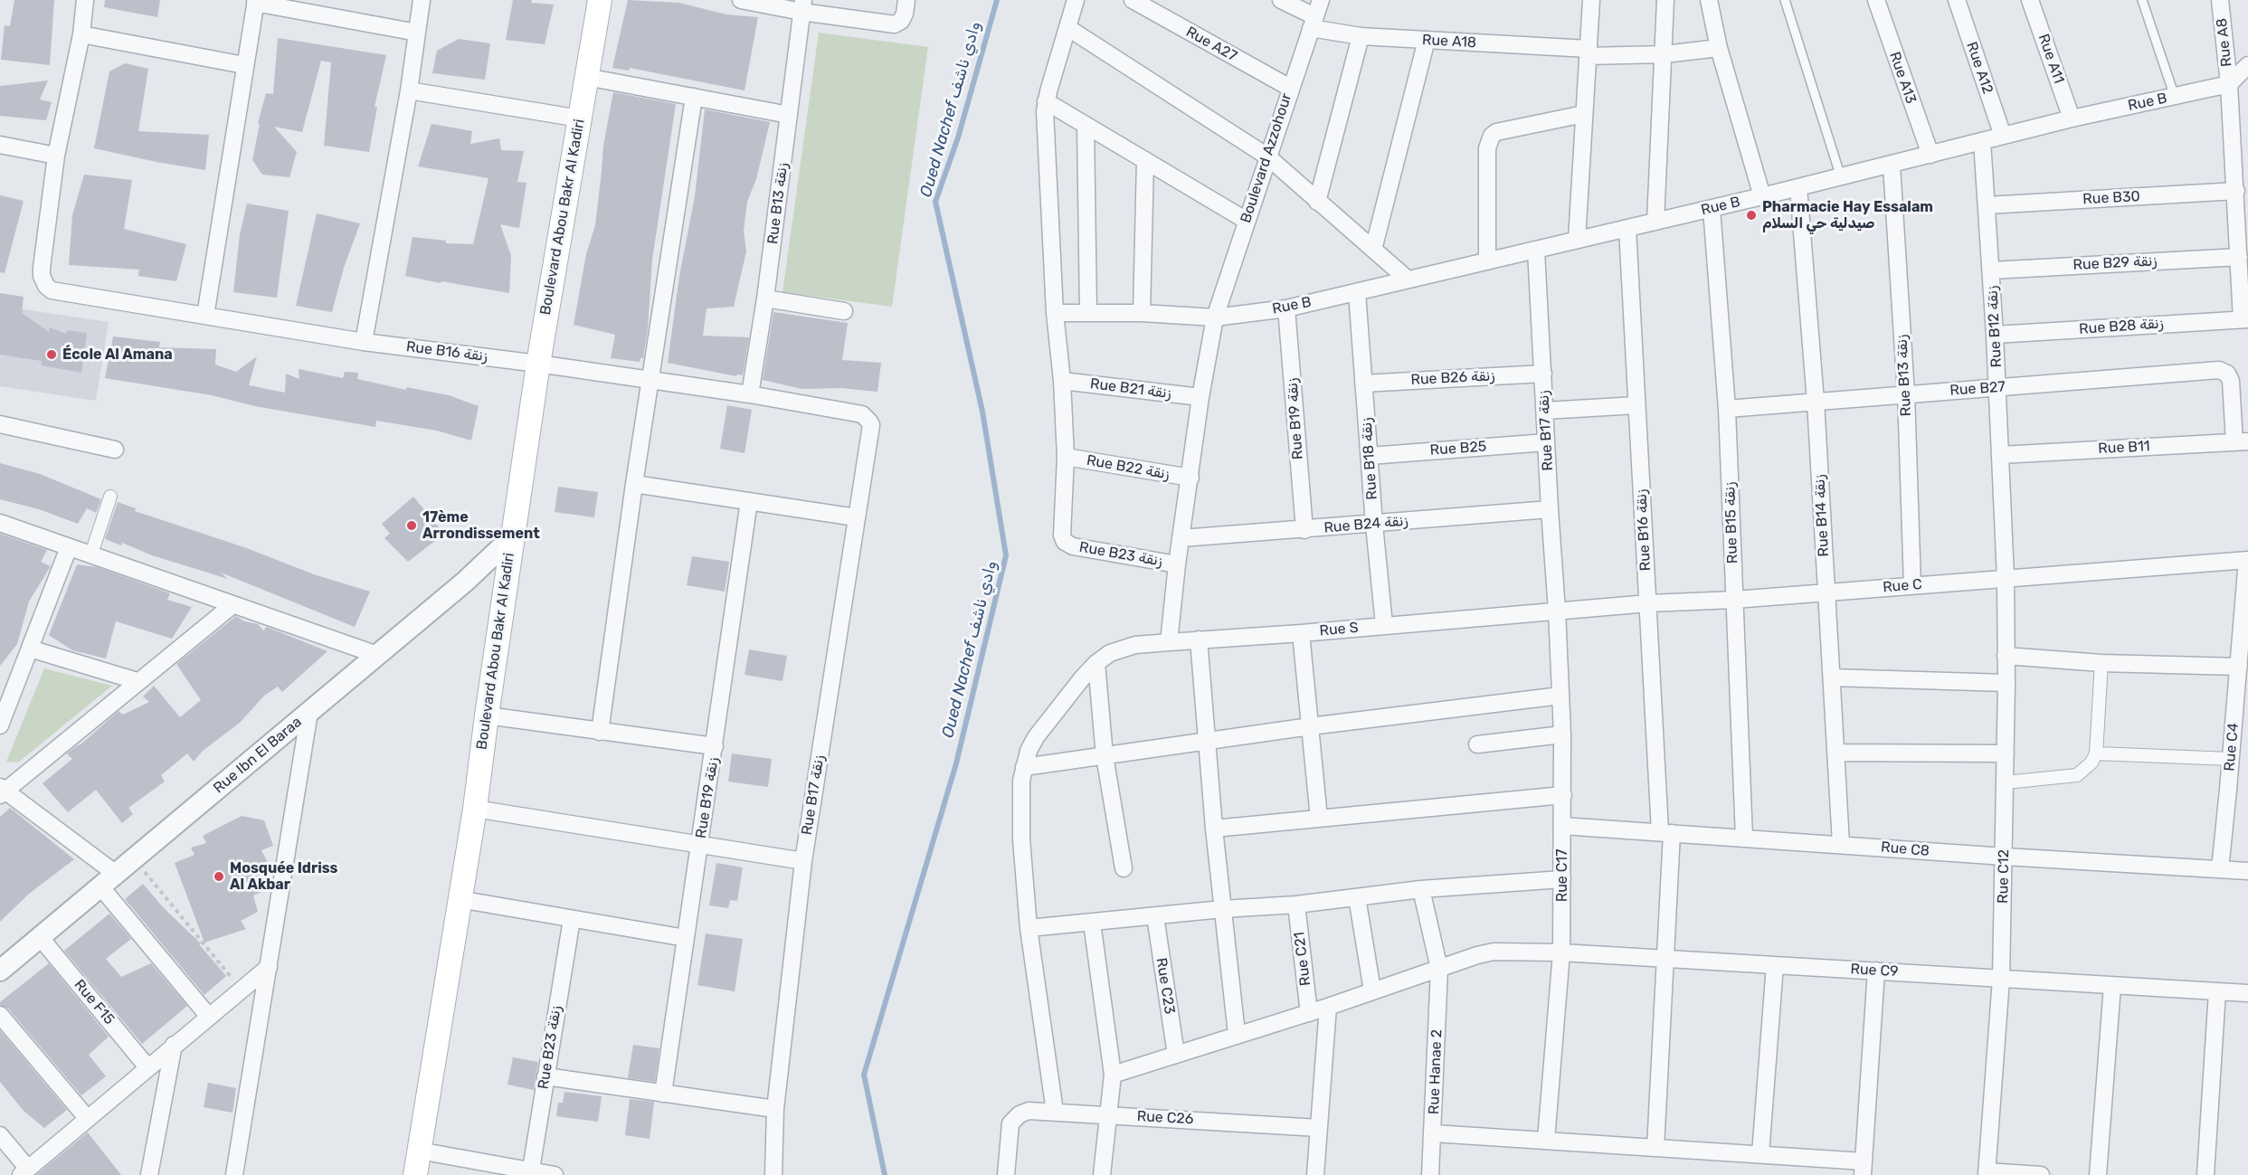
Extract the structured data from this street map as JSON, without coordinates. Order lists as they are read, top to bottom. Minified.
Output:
{"streets":{"main road":["Boulevard Abou Bakr Al Kadiri"],"street":["Rue A18","Rue A8","Rue A27","Rue A11","Rue A12","Rue A13","Rue B","Boulevard Azzohour","Rue B30","Rue B13 زنقة","Rue B29 زنقة","Rue B12 زنقة","Rue B28 زنقة","Rue B16 زنقة","Rue B26 زنقة","Rue B21 زنقة","Rue B27","Rue B19 زنقة","Rue B17 زنقة","Rue B11","Rue B25","Rue B18 زنقة","Rue B22 زنقة","Rue B14 زنقة","Rue B15 زنقة","Rue B24 زنقة","Rue B23 زنقة","Rue C","Rue S","Rue C4","Rue Ibn El Baraa","Rue C8","Rue C17","Rue C12","Rue C21","Rue C9","Rue C23","Rue F15","Rue Hanae 2","Rue C26"]},"crossings":[["Rue A18","Boulevard Azzohour"],["Rue A8","Rue B"],["Rue A8","Rue B30"],["Rue A8","Rue B29 زنقة"],["Rue A8","Rue B28 زنقة"],["Rue A27","Boulevard Azzohour"],["Rue A11","Rue B"],["Rue A12","Rue B"],["Rue A13","Rue B"],["Rue B","Boulevard Azzohour"],["Rue B","Rue B13 زنقة"],["Rue B","Rue B12 زنقة"],["Rue B","Rue B16 زنقة"],["Rue B","Rue B19 زنقة"],["Rue B","Rue B17 زنقة"],["Rue B","Rue B18 زنقة"],["Rue B","Rue B14 زنقة"],["Rue B","Rue B15 زنقة"],["Boulevard Azzohour","Rue B21 زنقة"],["Boulevard Azzohour","Rue B22 زنقة"],["Boulevard Azzohour","Rue B24 زنقة"],["Boulevard Azzohour","Rue B23 زنقة"],["Boulevard Azzohour","Rue S"],["Rue B30","Rue B12 زنقة"],["Rue B13 زنقة","Rue B16 زنقة"],["Rue B13 زنقة","Rue B27"],["Rue B13 زنقة","Rue C"],["Boulevard Abou Bakr Al Kadiri","Rue B16 زنقة"],["Boulevard Abou Bakr Al Kadiri","Rue Ibn El Baraa"],["Rue B29 زنقة","Rue B12 زنقة"],["Rue B12 زنقة","Rue B28 زنقة"],["Rue B12 زنقة","Rue B27"],["Rue B12 زنقة","Rue B11"],["Rue B12 زنقة","Rue C"],["Rue B12 زنقة","Rue C12"],["Rue B16 زنقة","Rue B17 زنقة"],["Rue B16 زنقة","Rue C"],["Rue B16 زنقة","Rue C8"],["Rue B16 زنقة","Rue C9"],["Rue B26 زنقة","Rue B17 زنقة"],["Rue B26 زنقة","Rue B18 زنقة"],["Rue B27","Rue B11"],["Rue B27","Rue B14 زنقة"],["Rue B27","Rue B15 زنقة"],["Rue B19 زنقة","Rue B24 زنقة"],["Rue B17 زنقة","Rue B25"],["Rue B17 زنقة","Rue B24 زنقة"],["Rue B17 زنقة","Rue C"],["Rue B17 زنقة","Rue S"],["Rue B17 زنقة","Rue C17"],["Rue B25","Rue B18 زنقة"],["Rue B18 زنقة","Rue B24 زنقة"],["Rue B18 زنقة","Rue S"],["Rue B22 زنقة","Rue B23 زنقة"],["Rue B14 زنقة","Rue C"],["Rue B14 زنقة","Rue C8"],["Rue B15 زنقة","Rue C"],["Rue B15 زنقة","Rue C8"],["Rue C","Rue S"],["Rue C","Rue C4"],["Rue C","Rue C17"],["Rue C","Rue C12"],["Rue S","Rue C17"],["Rue C4","Rue C8"],["Rue Ibn El Baraa","Rue F15"],["Rue C8","Rue C17"],["Rue C8","Rue C12"],["Rue C17","Rue C9"],["Rue C12","Rue C9"],["Rue C21","Rue C9"],["Rue C9","Rue C23"],["Rue C9","Rue Hanae 2"]],"water":["Oued Nachef وادي ناشف"],"places":["Pharmacie Hay Essalam صيدلية حي السلام","École Al Amana","17ème Arrondissement","Mosquée Idriss Al Akbar"]}
